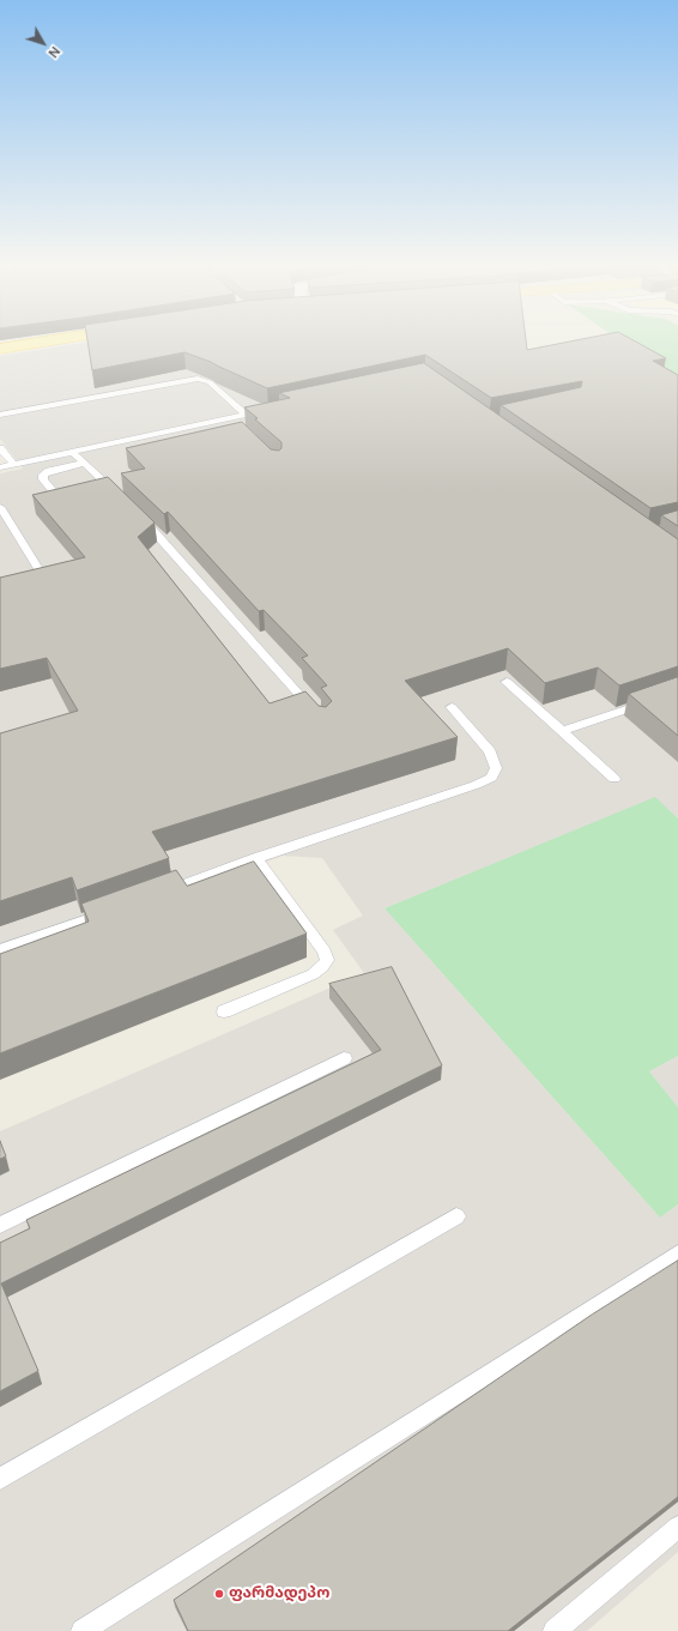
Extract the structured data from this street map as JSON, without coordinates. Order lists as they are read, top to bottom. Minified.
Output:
{"places":["ფარმადეპო"],"north":"bottom right"}
